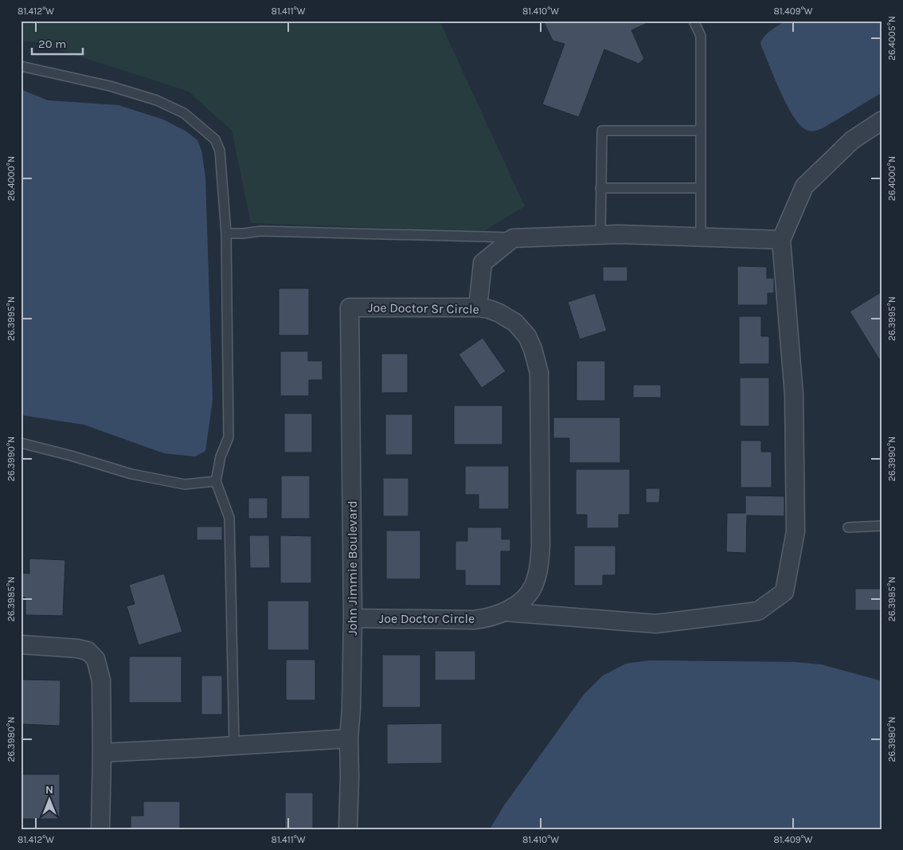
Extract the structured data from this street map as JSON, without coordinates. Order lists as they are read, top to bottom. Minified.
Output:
{"streets":{"street":["Joe Doctor Sr Circle","John Jimmie Boulevard","Joe Doctor Circle"]},"crossings":[["Joe Doctor Sr Circle","John Jimmie Boulevard"],["Joe Doctor Sr Circle","Joe Doctor Circle"],["John Jimmie Boulevard","Joe Doctor Circle"]],"scale_bar":"20 m","north":"top","coordinates":["81.412°W","81.411°W","81.410°W","81.409°W","26.4005°N","26.4000°N","26.3995°N","26.3990°N","26.3985°N","26.3980°N"]}
